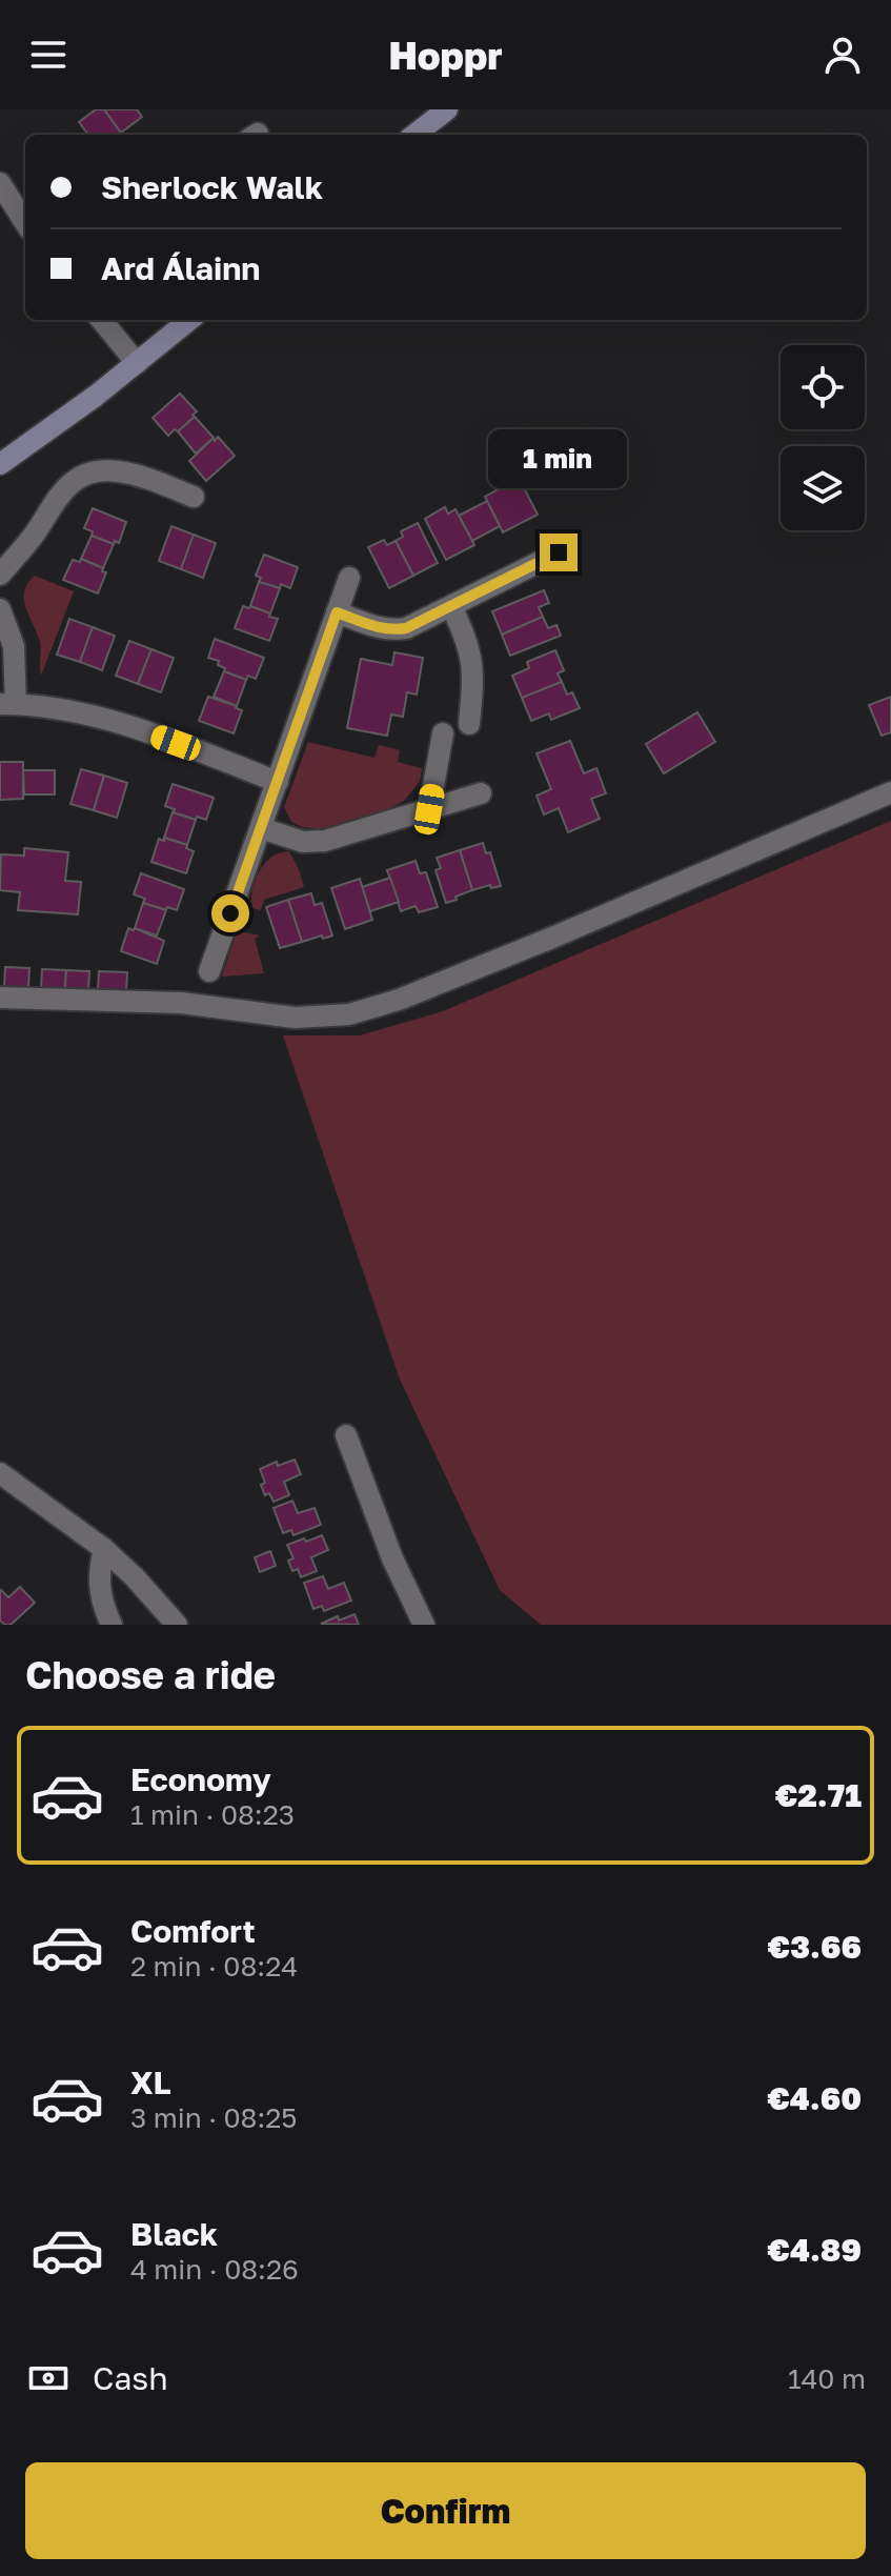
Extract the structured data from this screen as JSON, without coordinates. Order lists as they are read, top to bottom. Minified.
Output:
{"page":{"header":"Hoppr","banner":["Sherlock Walk","Ard Álainn"],"bubble":"1 min","heading":"Choose a ride","list":[{"name":"Economy","note":"1 min · 08:23","value":"€2.71"},{"name":"Comfort","note":"2 min · 08:24","value":"€3.66"},{"name":"XL","note":"3 min · 08:25","value":"€4.60"},{"name":"Black","note":"4 min · 08:26","value":"€4.89"}],"pay":["Cash","140 m"],"buttons":"Confirm"}}
